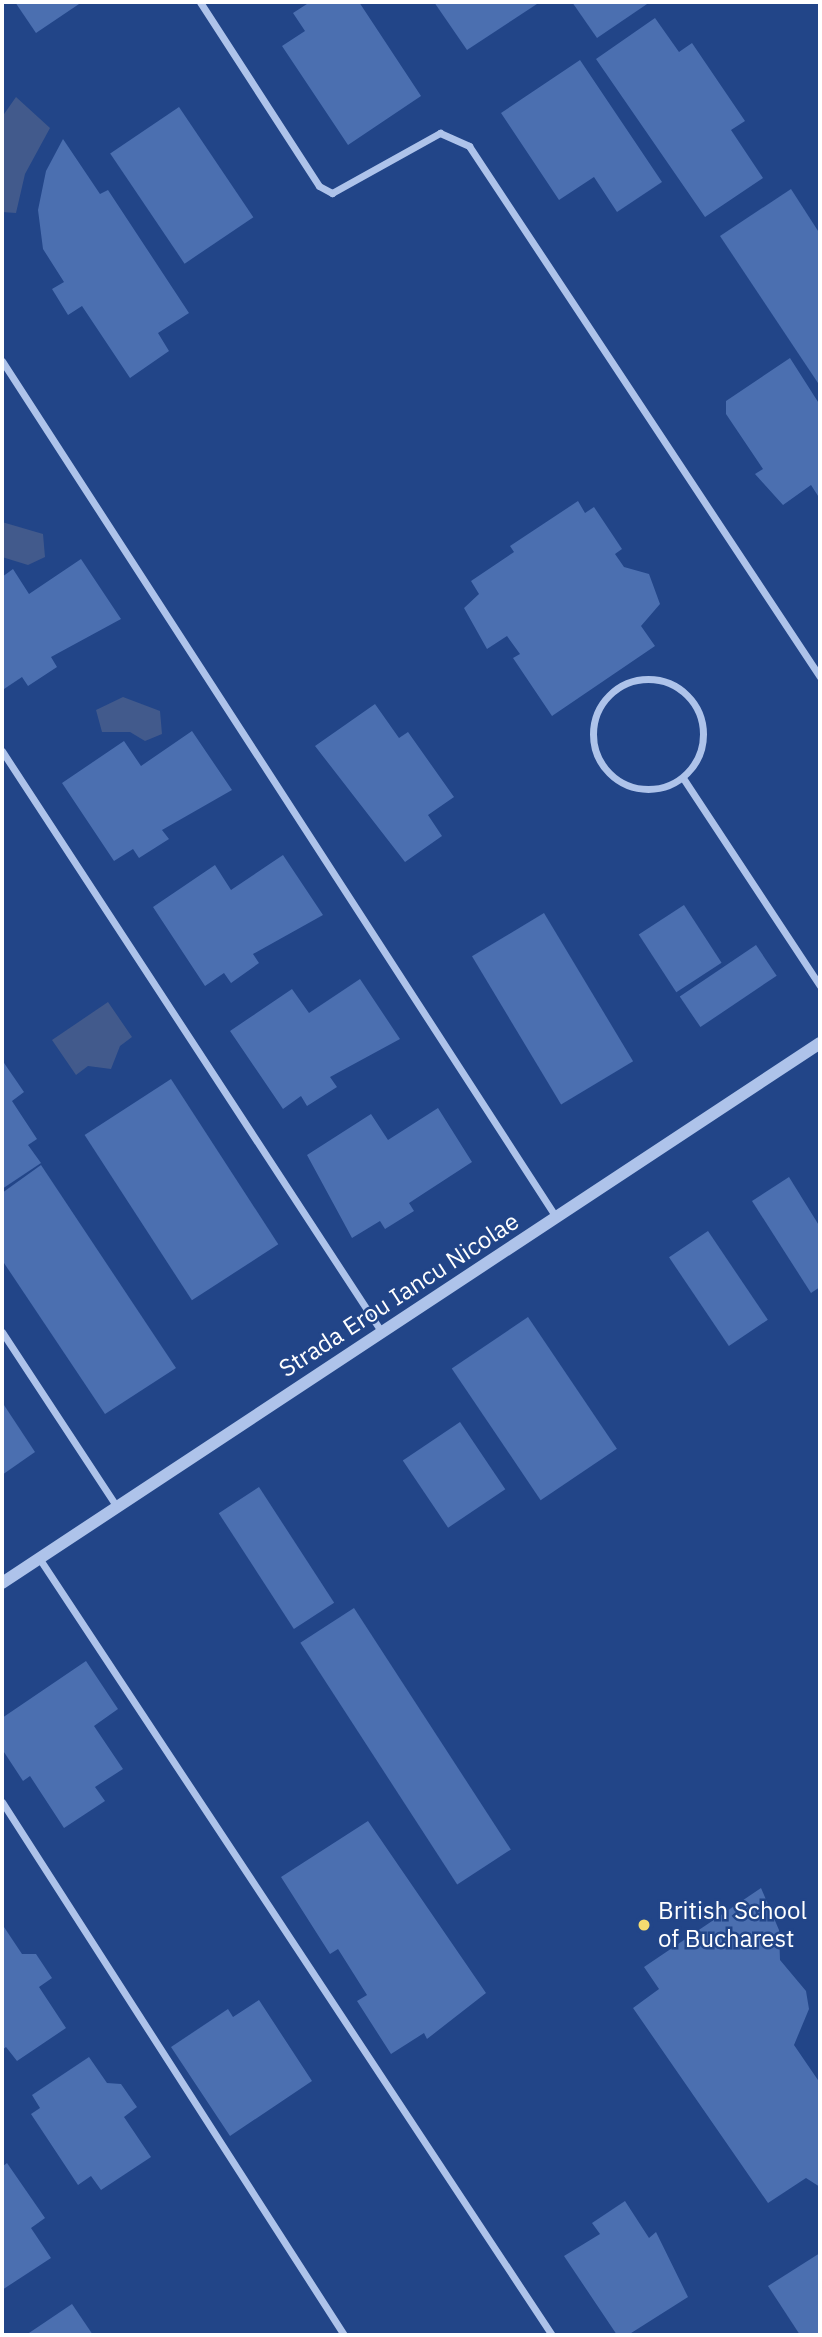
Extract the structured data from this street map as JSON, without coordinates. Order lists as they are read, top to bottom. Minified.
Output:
{"streets":{"street":["Strada Erou Iancu Nicolae"]},"places":["British School of Bucharest"]}
